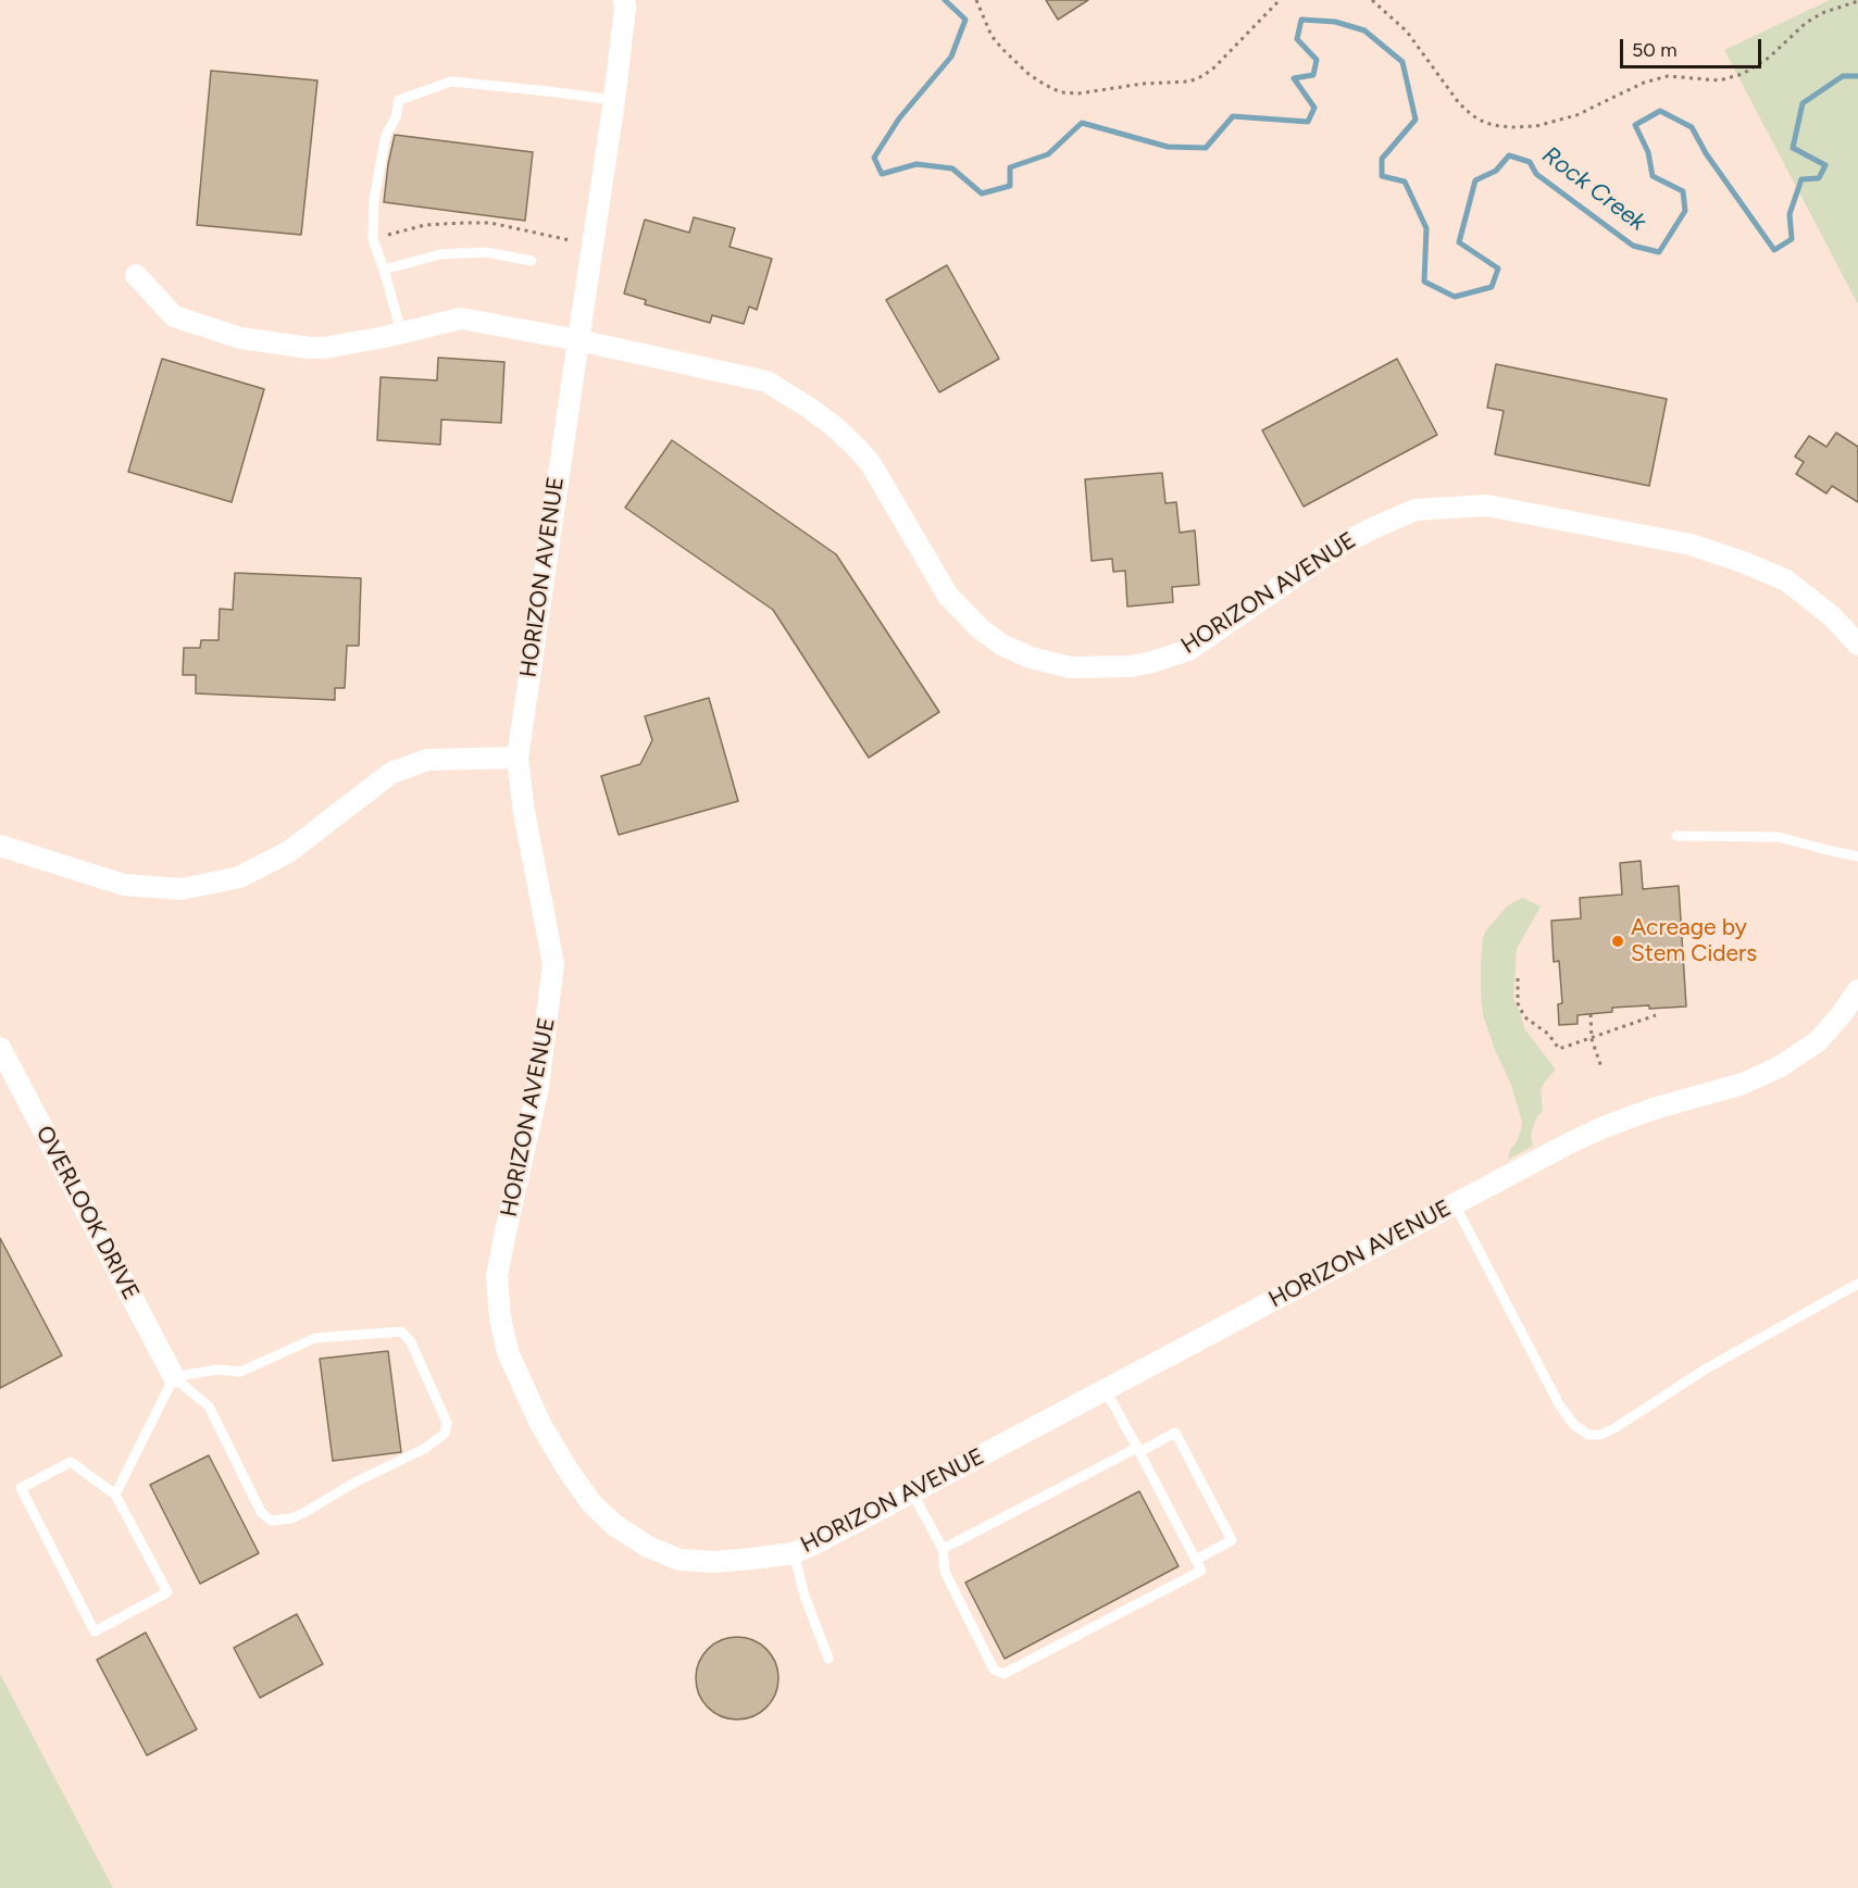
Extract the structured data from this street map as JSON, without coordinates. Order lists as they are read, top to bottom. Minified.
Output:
{"streets":{"street":["HORIZON AVENUE","OVERLOOK DRIVE"]},"water":["Rock Creek"],"places":["Acreage by Stem Ciders"],"scale_bar":"50 m"}
